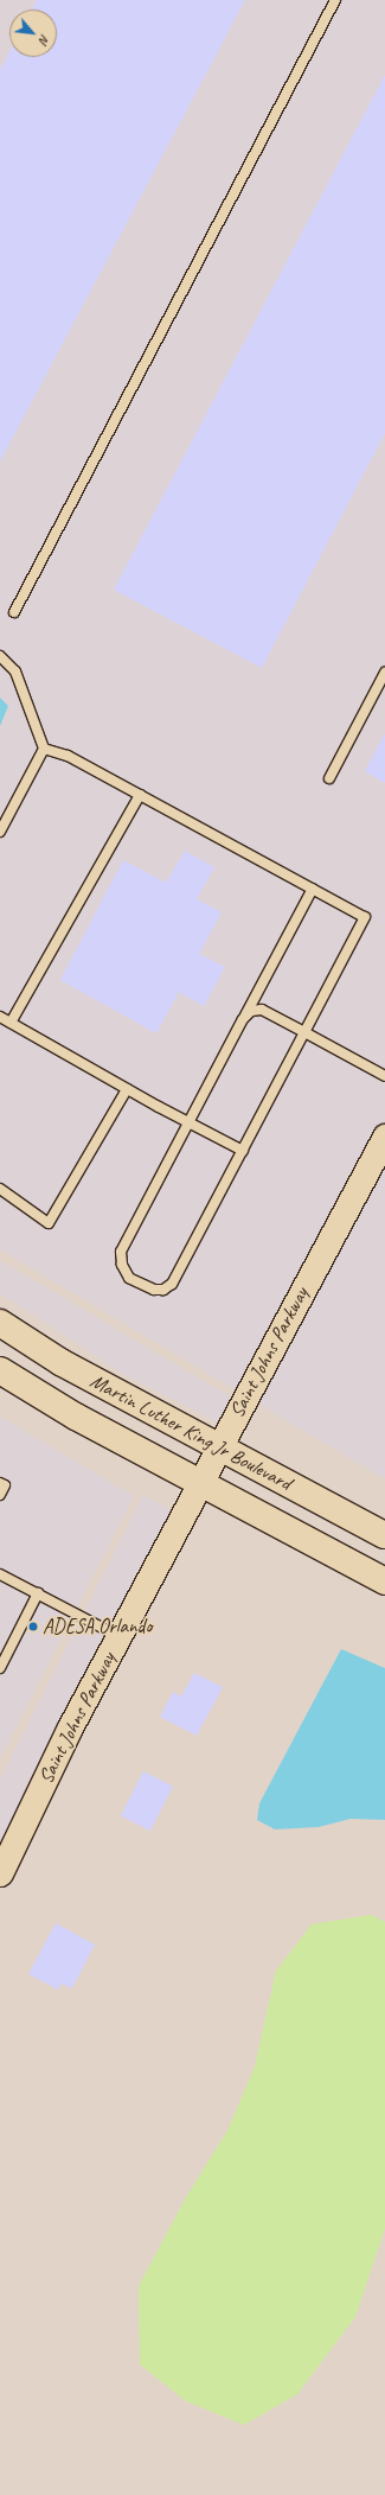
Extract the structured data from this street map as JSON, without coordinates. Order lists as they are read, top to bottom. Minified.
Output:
{"streets":{"main road":["Martin Luther King Jr Boulevard"],"street":["Saint Johns Parkway"]},"crossings":[["Saint Johns Parkway","Martin Luther King Jr Boulevard"]],"places":["ADESA Orlando"],"north":"bottom right"}
